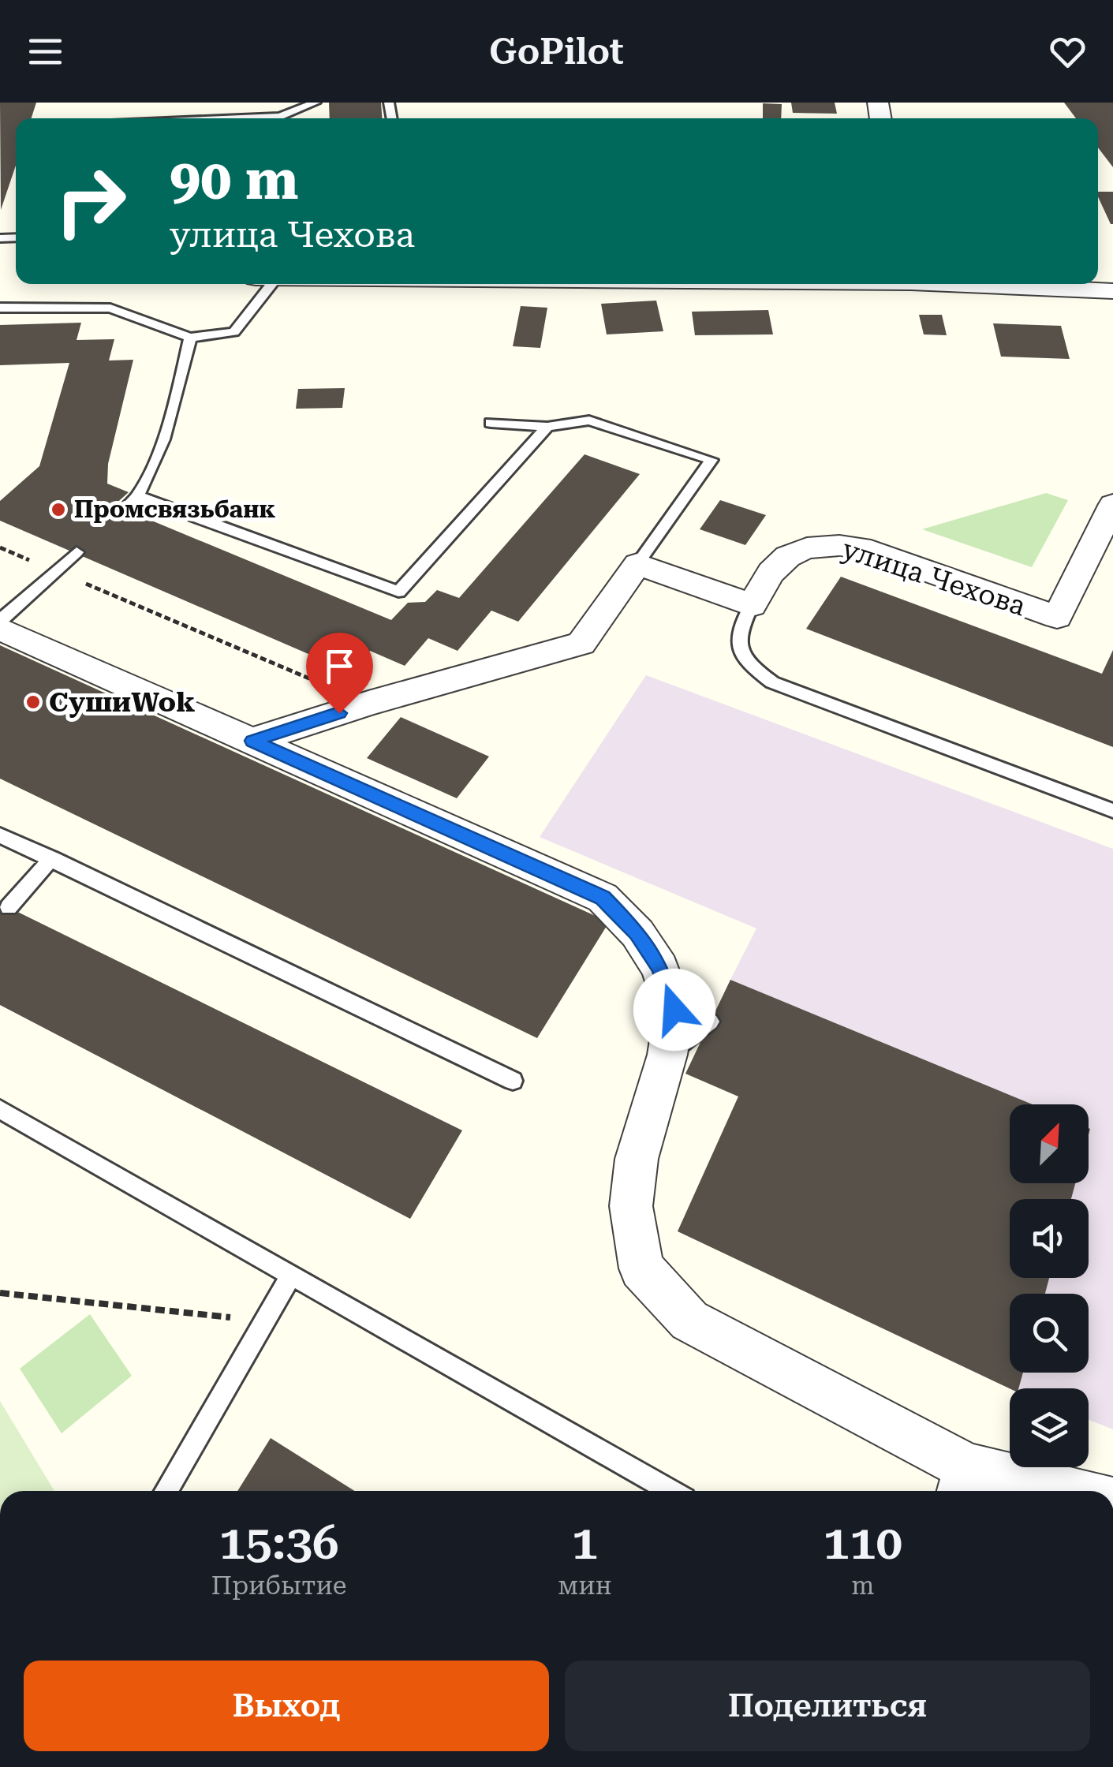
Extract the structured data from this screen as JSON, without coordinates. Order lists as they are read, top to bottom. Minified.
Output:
{"streets":{"street":["улица Чехова"]},"places":["Промсвязьбанк","СушиWok"],"north":"top right","page":{"header":"GoPilot","turn":["90 m","улица Чехова"],"eta":["15:36","Прибытие","1","мин","110","m"],"buttons":["Выход","Поделиться"]}}
